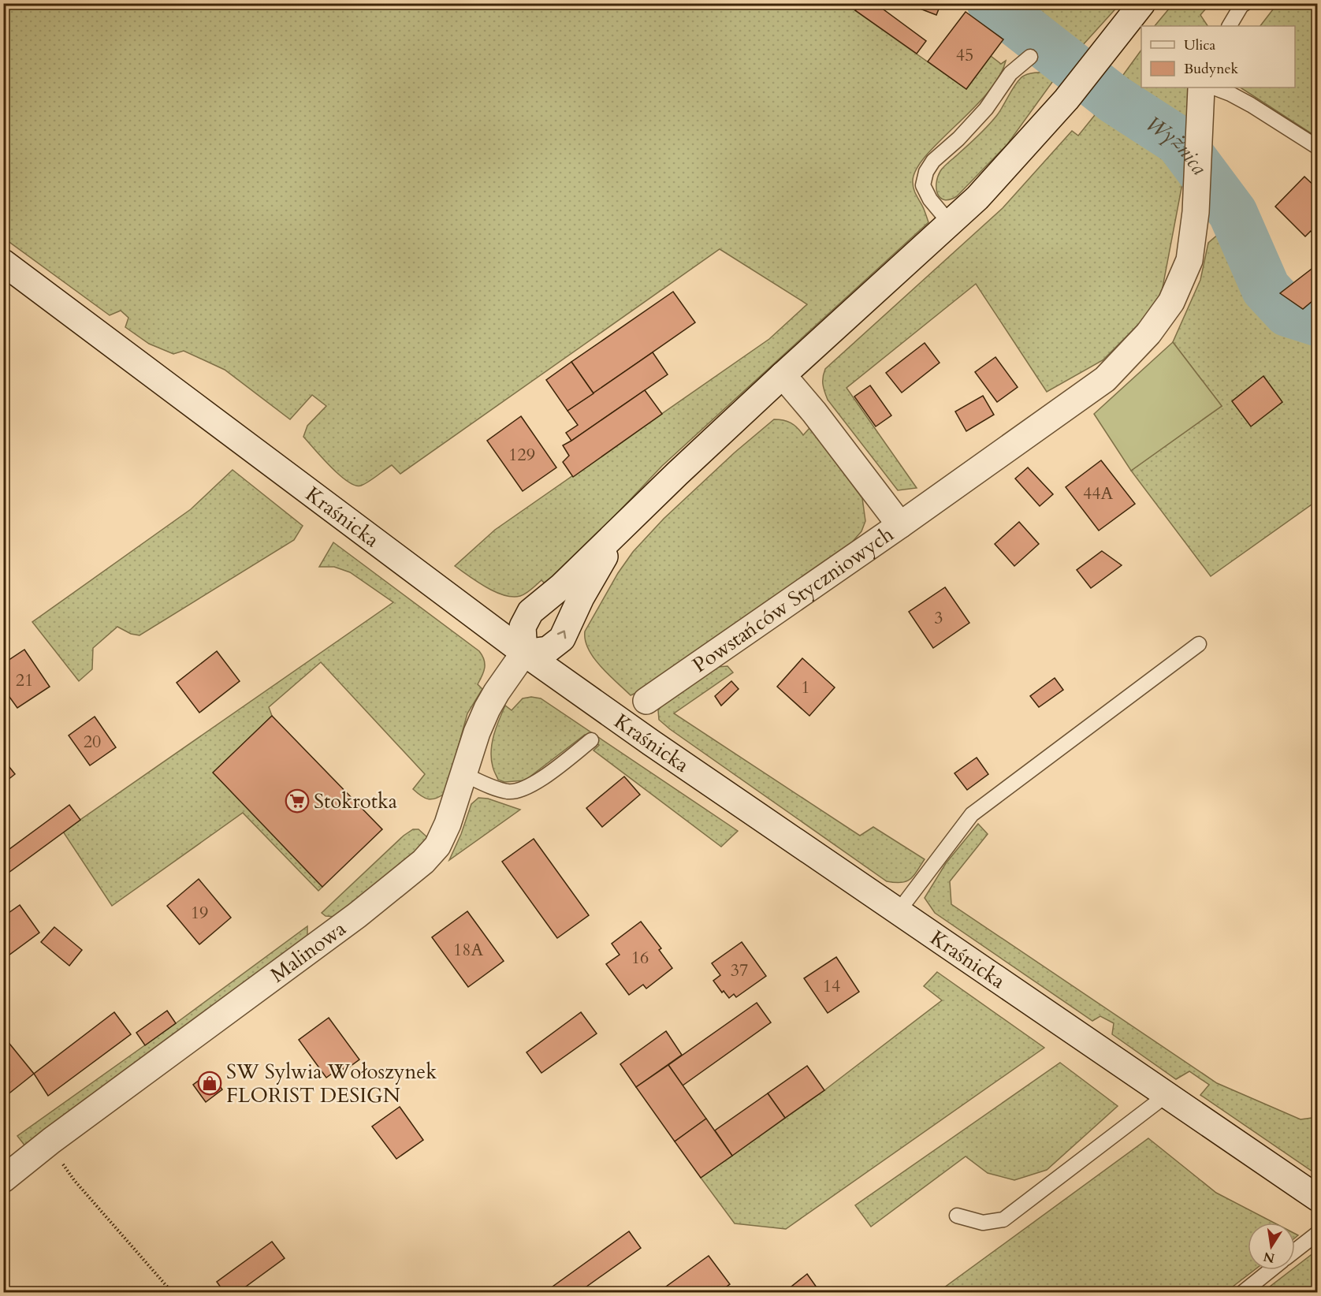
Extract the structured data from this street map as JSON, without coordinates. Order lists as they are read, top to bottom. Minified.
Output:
{"streets":{"street":["Kraśnicka","Powstańców Styczniowych","Malinowa"]},"crossings":[["Kraśnicka","Malinowa"]],"water":["Wyżnica"],"places":{"supermarket":["Stokrotka"],"shop":["SW Sylwia Wołoszynek FLORIST DESIGN"]},"house_numbers":["45","129","44A","3","21","1","20","19","18A","16","37","14"],"legend":["Ulica","Budynek"],"north":"bottom"}
